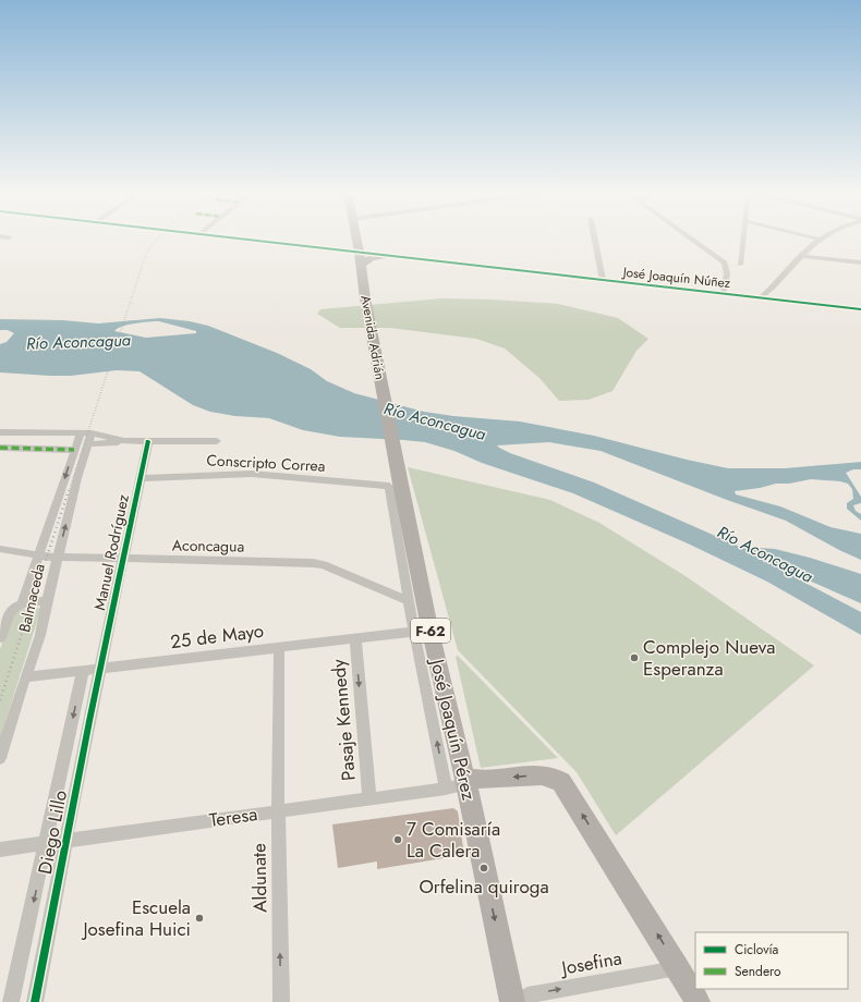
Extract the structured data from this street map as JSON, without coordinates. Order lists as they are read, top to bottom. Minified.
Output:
{"streets":{"main road":["Avenida Adrián","F-62","José Joaquín Pérez","Teresa"],"street":["José Joaquín Núñez","Conscripto Correa","Aconcagua","Manuel Rodríguez","Balmaceda","25 de Mayo","Pasaje Kennedy","Diego Lillo","Aldunate","Josefina"]},"crossings":[["José Joaquín Núñez","Avenida Adrián"],["Avenida Adrián","Conscripto Correa"],["Avenida Adrián","José Joaquín Pérez"],["Conscripto Correa","Manuel Rodríguez"],["Conscripto Correa","José Joaquín Pérez"],["Aconcagua","Manuel Rodríguez"],["Aconcagua","Balmaceda"],["Aconcagua","José Joaquín Pérez"],["Manuel Rodríguez","25 de Mayo"],["Manuel Rodríguez","Diego Lillo"],["Balmaceda","25 de Mayo"],["25 de Mayo","Pasaje Kennedy"],["25 de Mayo","José Joaquín Pérez"],["25 de Mayo","Diego Lillo"],["25 de Mayo","Aldunate"],["Pasaje Kennedy","Teresa"],["José Joaquín Pérez","Teresa"],["José Joaquín Pérez","Josefina"],["Teresa","Diego Lillo"],["Teresa","Aldunate"],["Teresa","Josefina"]],"one_way":["Pasaje Kennedy","Teresa","Aldunate","Josefina"],"water":["Río Aconcagua"],"places":["Complejo Nueva Esperanza","7 Comisaría La Calera","Orfelina quiroga","Escuela Josefina Huici"],"legend":["Ciclovía","Sendero"]}
